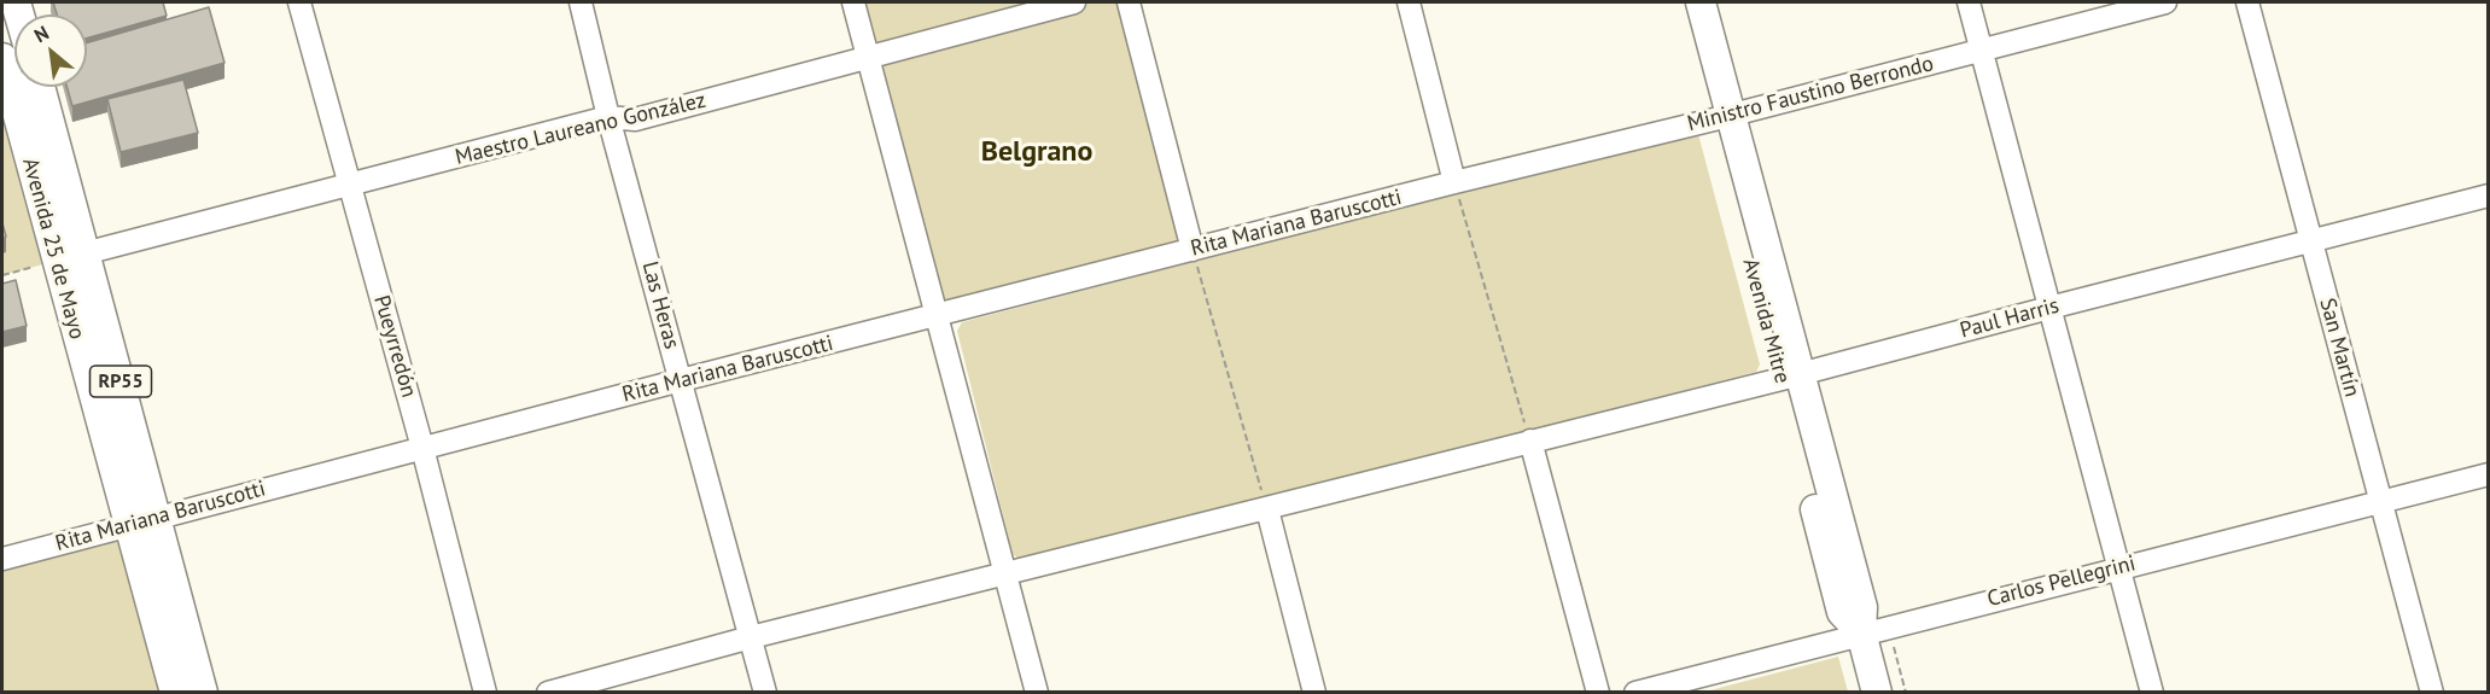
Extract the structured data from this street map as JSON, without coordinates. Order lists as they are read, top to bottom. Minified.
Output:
{"streets":{"main road":["Avenida 25 de Mayo","Avenida Mitre","RP55"],"street":["Ministro Faustino Berrondo","Maestro Laureano González","Rita Mariana Baruscotti","Las Heras","Paul Harris","Pueyrredón","San Martín","Carlos Pellegrini"]},"crossings":[["Ministro Faustino Berrondo","Rita Mariana Baruscotti"],["Ministro Faustino Berrondo","Avenida Mitre"],["Maestro Laureano González","Avenida 25 de Mayo"],["Maestro Laureano González","Las Heras"],["Maestro Laureano González","Pueyrredón"],["Rita Mariana Baruscotti","Avenida 25 de Mayo"],["Rita Mariana Baruscotti","Las Heras"],["Rita Mariana Baruscotti","Pueyrredón"],["Las Heras","Paul Harris"],["Paul Harris","Avenida Mitre"],["Paul Harris","San Martín"],["Avenida Mitre","Carlos Pellegrini"],["San Martín","Carlos Pellegrini"]],"districts":["Belgrano"],"north":"top left"}
